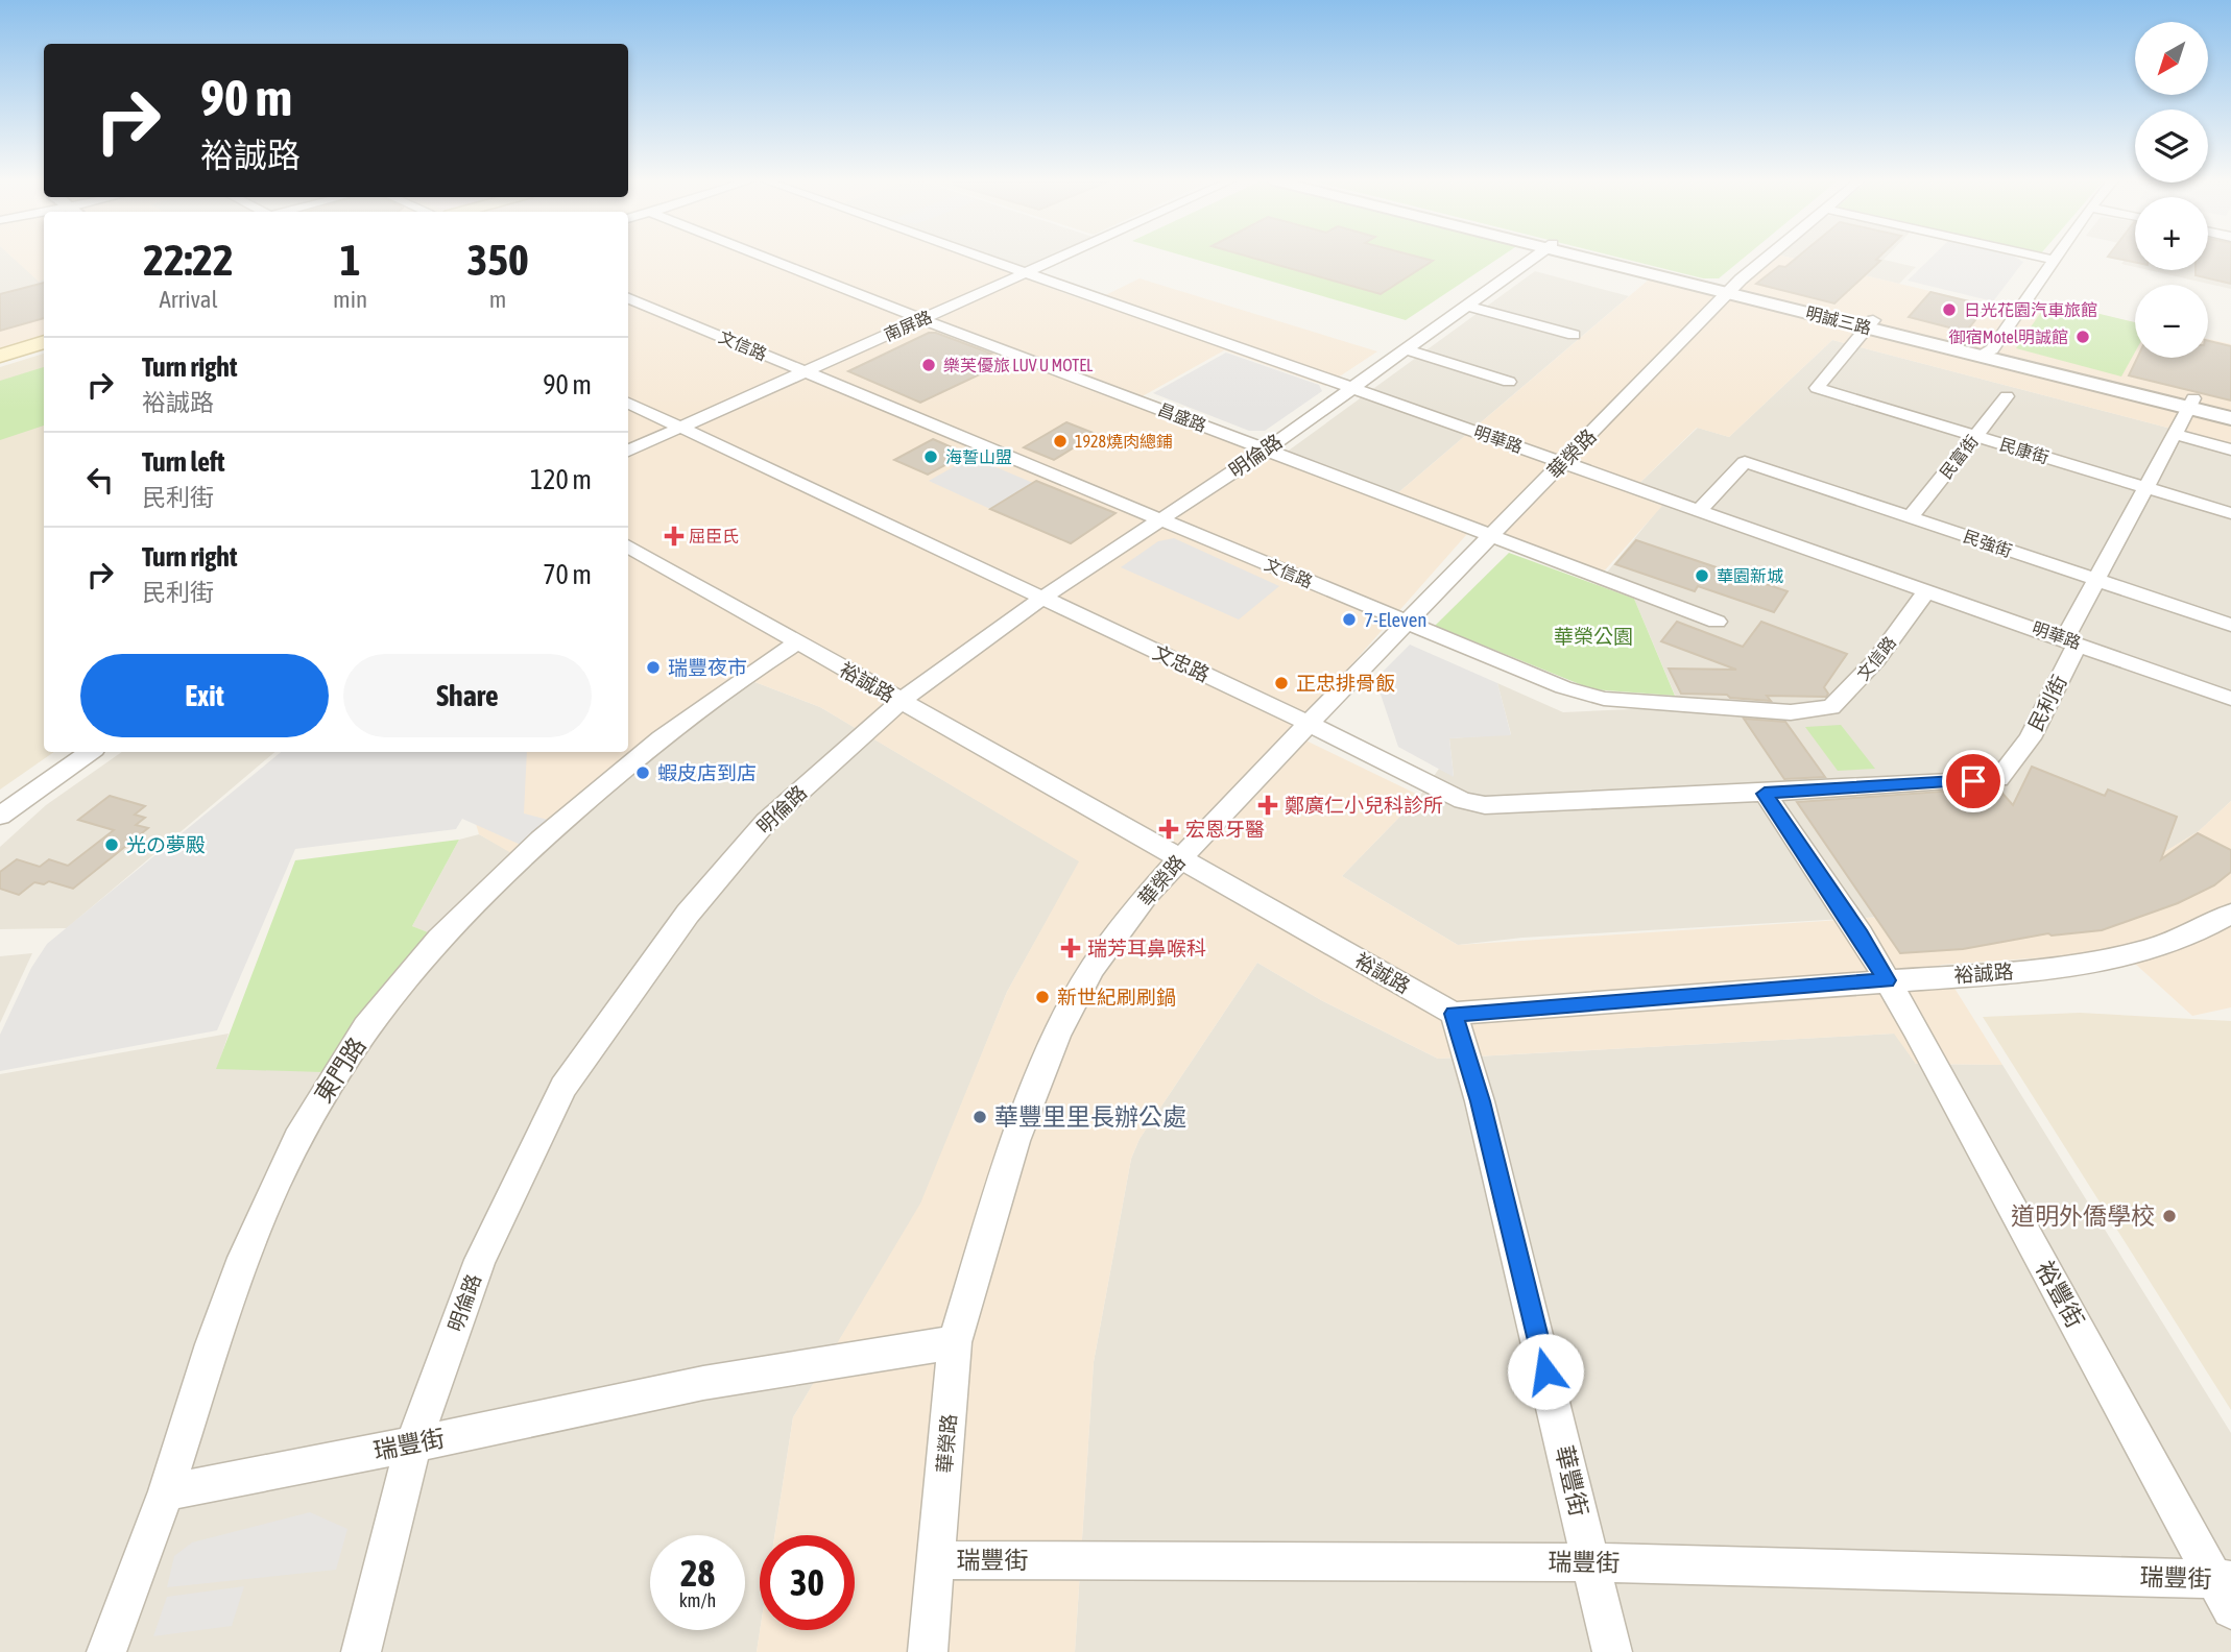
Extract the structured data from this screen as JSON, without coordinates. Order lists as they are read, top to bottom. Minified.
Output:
{"streets":{"street":["明誠三路","南屏路","文信路","昌盛路","明華路","民康街","華榮路","明倫路","民富街","民強街","文忠路","裕誠路","民利街","東門路","裕豐街","瑞豐街","華豐街"]},"crossings":[["明誠三路","民康街"],["明誠三路","華榮路"],["明誠三路","民利街"],["南屏路","文信路"],["南屏路","昌盛路"],["南屏路","明華路"],["南屏路","文忠路"],["文信路","明華路"],["文信路","華榮路"],["文信路","明倫路"],["昌盛路","華榮路"],["昌盛路","明倫路"],["明華路","華榮路"],["明華路","明倫路"],["明華路","民強街"],["明華路","民利街"],["民康街","民富街"],["民康街","民利街"],["華榮路","文忠路"],["華榮路","裕誠路"],["華榮路","瑞豐街"],["明倫路","文忠路"],["明倫路","裕誠路"],["明倫路","瑞豐街"],["民富街","民強街"],["民強街","民利街"],["文忠路","民利街"],["裕誠路","東門路"],["裕誠路","裕豐街"],["裕誠路","華豐街"],["東門路","瑞豐街"],["裕豐街","瑞豐街"],["瑞豐街","華豐街"]],"parks":["華榮公園"],"places":{"other":["日光花園汽車旅館","御宿Motel明誠館","樂芙優旅 LUV U MOTEL","1928燒肉總鋪","海誓山盟","華園新城","7-Eleven","瑞豐夜市","正忠排骨飯","蝦皮店到店","光の夢殿","新世紀刷刷鍋","華豐里里長辦公處","道明外僑學校"],"health":["屈臣氏","鄭廣仁小兒科診所","宏恩牙醫","瑞芳耳鼻喉科"]},"north":"bottom left","page":{"map_buttons":["+","−"],"turn":["90 m","裕誠路"],"eta":["22:22","Arrival","1","min","350","m"],"list":[{"name":"Turn right","note":"裕誠路","value":"90 m"},{"name":"Turn left","note":"民利街","value":"120 m"},{"name":"Turn right","note":"民利街","value":"70 m"}],"buttons":["Exit","Share"],"speed":"28 km/h","limit":"30"}}
